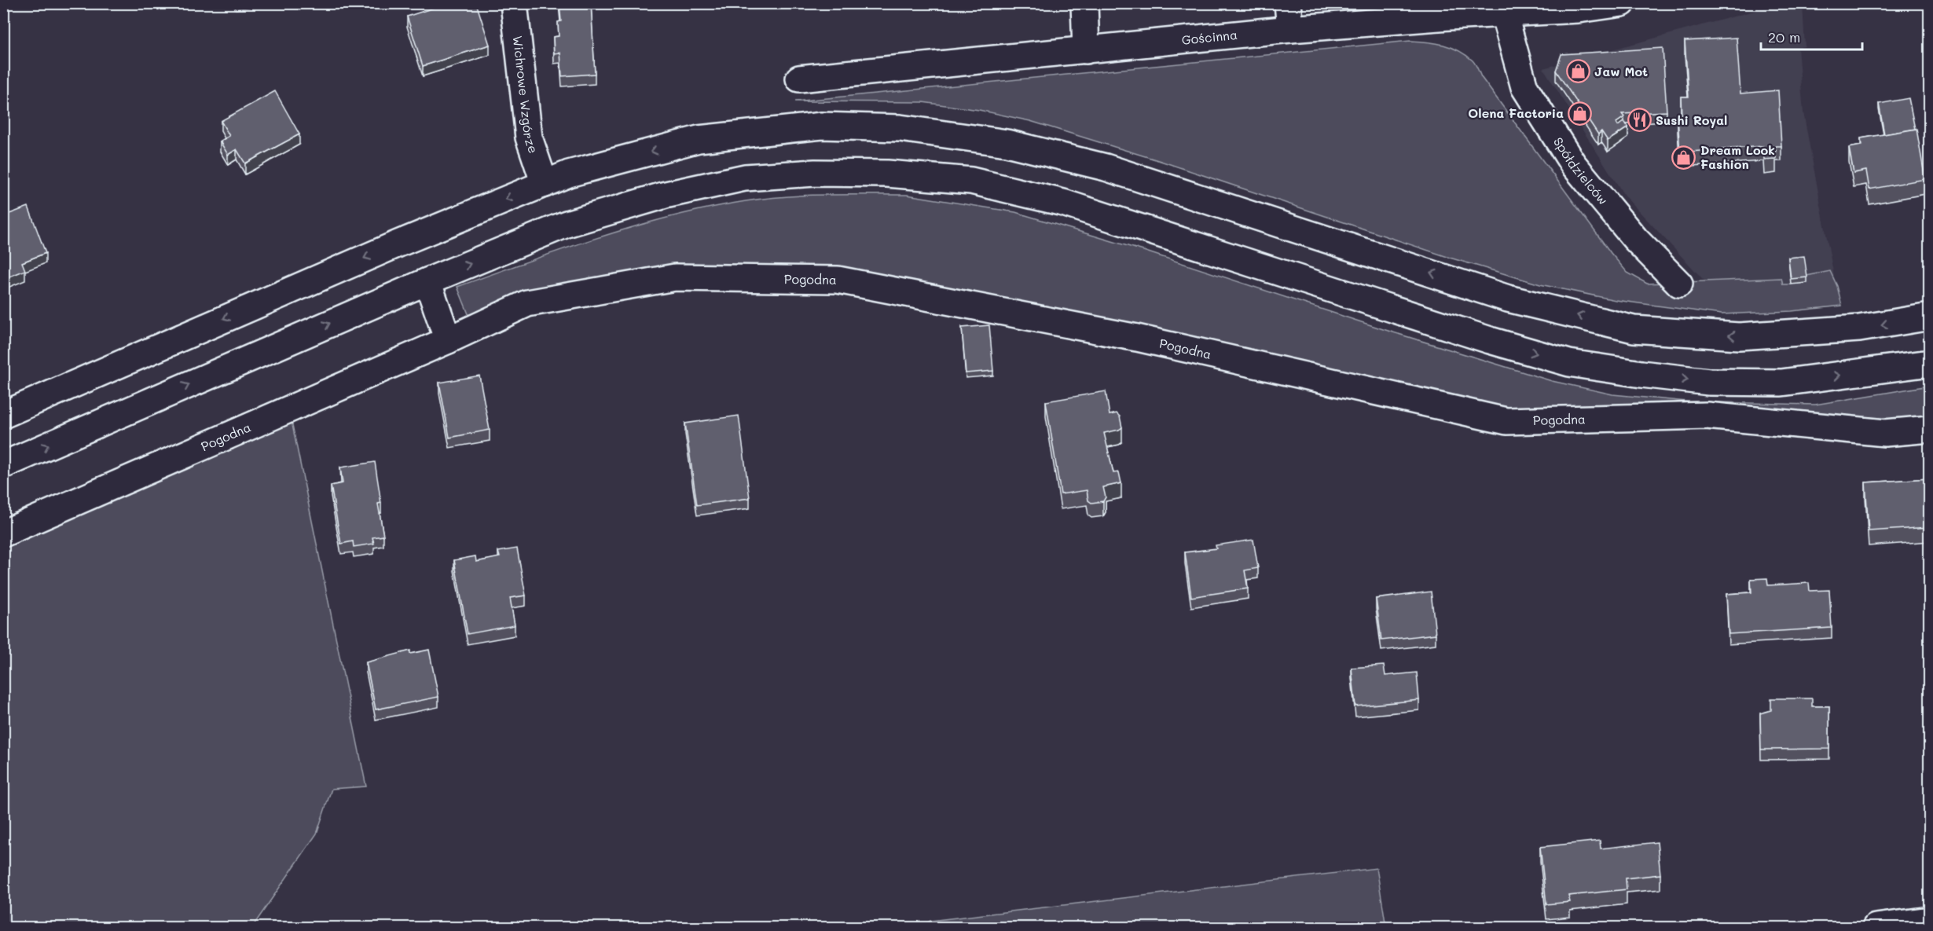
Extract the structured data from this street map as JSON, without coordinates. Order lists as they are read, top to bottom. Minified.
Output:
{"streets":{"main road":["Gościnna","Wichrowe Wzgórze","Spółdzielców","Pogodna"]},"crossings":[["Gościnna","Spółdzielców"]],"places":{"shop":["Jaw Mot","Olena Factoria","Dream Look Fashion"],"restaurant":["Sushi Royal"]},"scale_bar":"20 m"}
